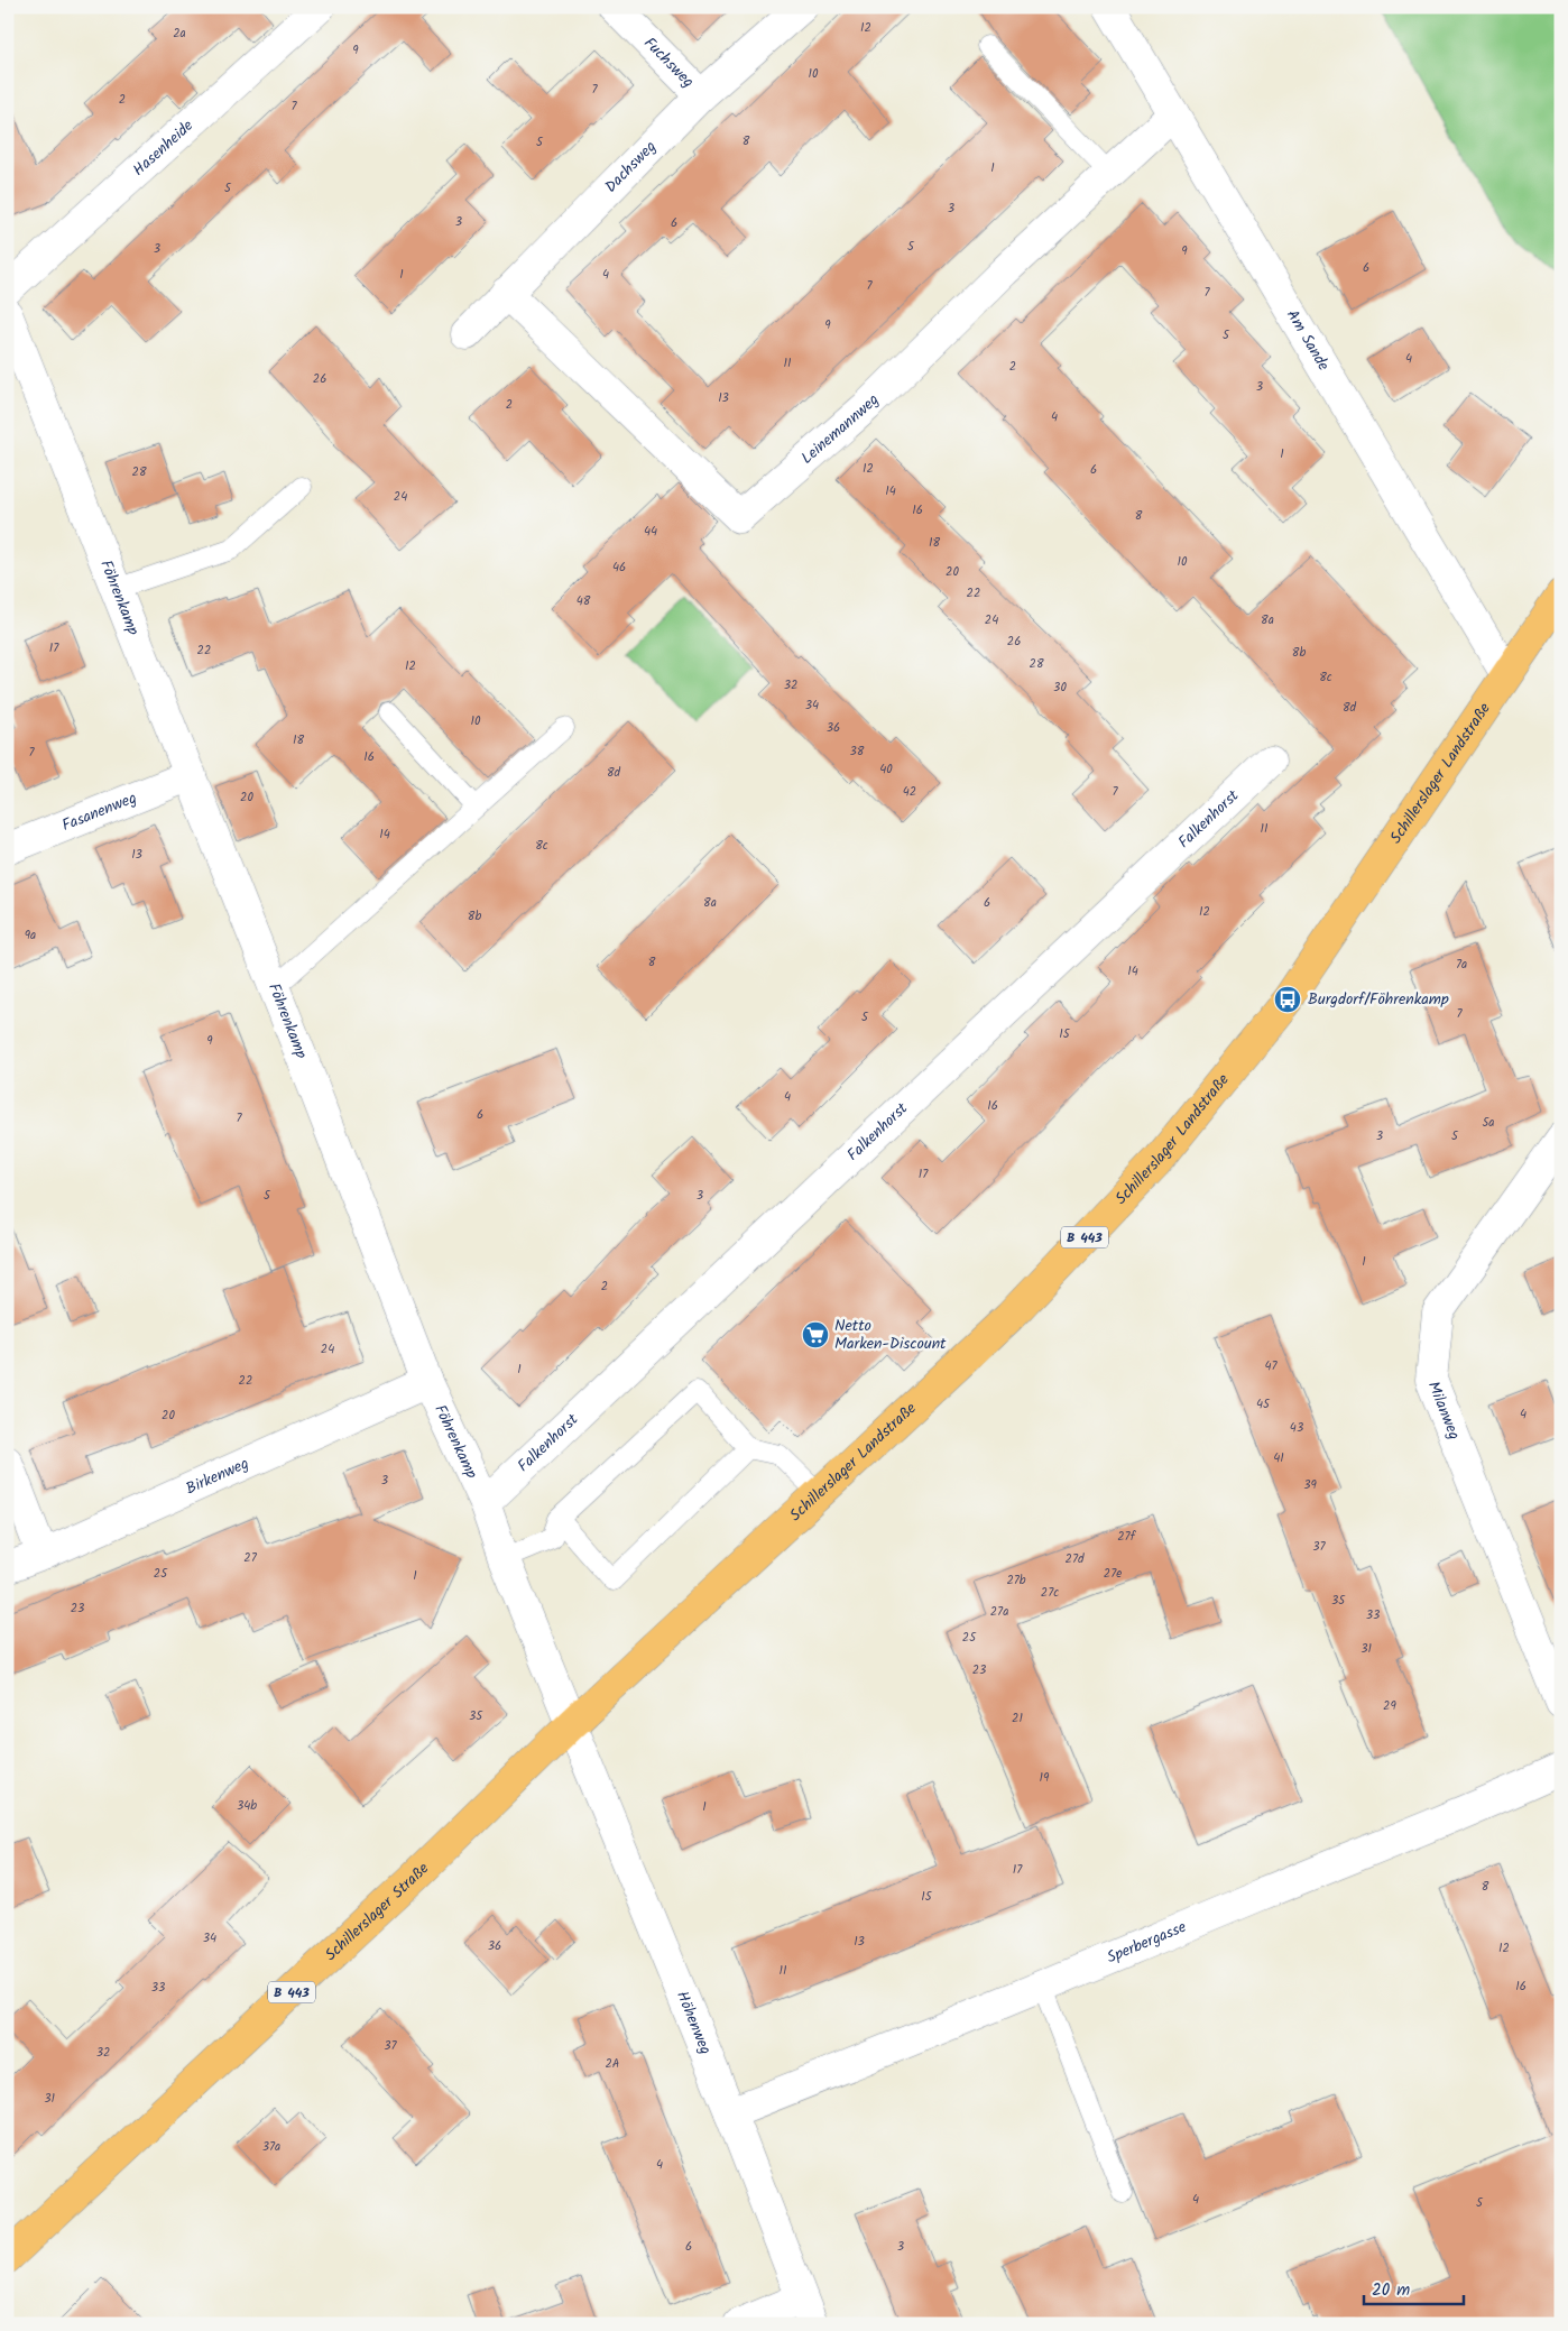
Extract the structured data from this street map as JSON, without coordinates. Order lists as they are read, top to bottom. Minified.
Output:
{"streets":{"main road":["Schillerslager Landstraße","B 443","Schillerslager Straße"],"street":["Fuchsweg","Hasenheide","Dachsweg","Am Sande","Leinemannweg","Föhrenkamp","Fasanenweg","Falkenhorst","Milanweg","Birkenweg","Sperbergasse","Höhenweg"]},"crossings":[["Fuchsweg","Dachsweg"],["Dachsweg","Leinemannweg"],["Am Sande","Leinemannweg"],["Am Sande","Schillerslager Landstraße"],["Föhrenkamp","Schillerslager Landstraße"],["Föhrenkamp","Fasanenweg"],["Föhrenkamp","Falkenhorst"],["Föhrenkamp","Birkenweg"],["Föhrenkamp","Schillerslager Straße"],["Föhrenkamp","Höhenweg"],["Schillerslager Landstraße","Schillerslager Straße"],["Schillerslager Landstraße","Höhenweg"],["Schillerslager Straße","Höhenweg"],["Sperbergasse","Höhenweg"]],"places":{"bus stop":["Burgdorf/Föhrenkamp"],"supermarket":["Netto Marken-Discount"]},"house_numbers":["12","2a","9","10","7","2","7","8","5","1","5","3","3","6","5","3","9","6","1","4","7","7","9","5","4","11","2","26","3","13","2","4","1","12","6","28","14","24","16","8","44","18","10","46","20","22","48","24","8a","26","17","22","8b","28","12","8c","32","30","34","8d","10","36","18","38","7","16","40","8d","42","7","20","11","14","8c","13","8a","6","12","8b","9a","8","7a","14","7","5","15","9","4","16","6","7","5a","3","5","17","5","3","1","2","24","47","1","22","45","4","20","43","41","3","39","27f","37","27","27d","25","27e","1","27b","27c","35","23","27a","33","25","31","23","29","35","21","19","34b","1","17","8","15","34","13","36","12","11","16","33","37","32","2A","31","37a","4","4","5","6","3"],"scale_bar":"20 m"}
